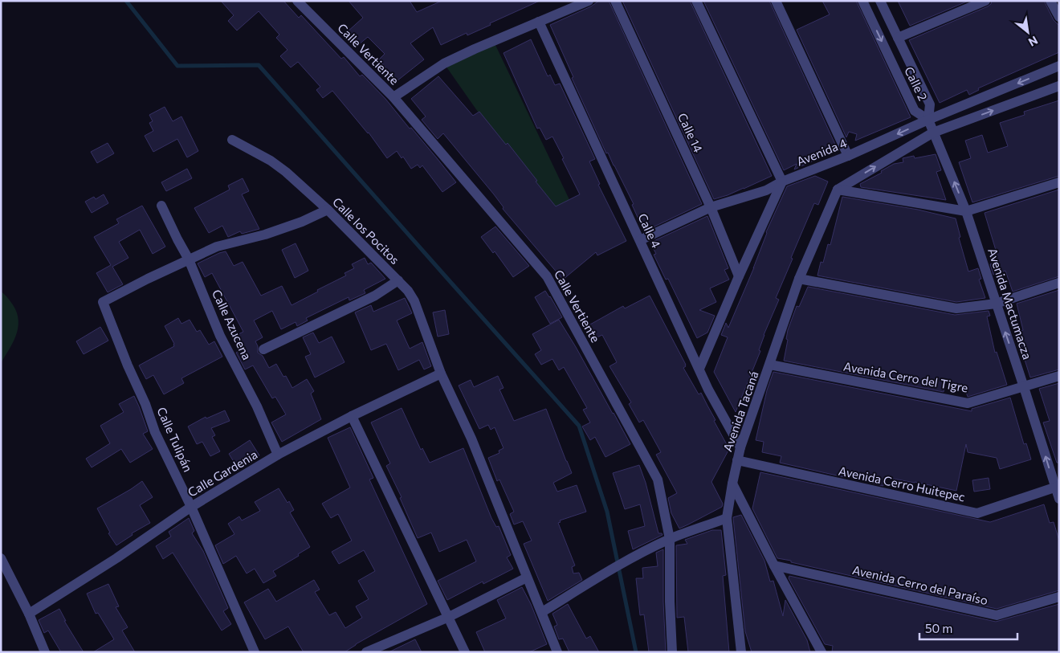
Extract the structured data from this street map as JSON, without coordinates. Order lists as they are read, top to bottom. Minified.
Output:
{"streets":{"street":["Calle Vertiente","Calle 2","Calle 14","Avenida 4","Calle los Pocitos","Calle 4","Avenida Mactumacza","Calle Azucena","Avenida Cerro del Tigre","Avenida Tacaná","Calle Tulipán","Calle Gardenia","Avenida Cerro Huitepec","Avenida Cerro del Paraíso"]},"crossings":[["Calle 2","Avenida 4"],["Calle 2","Avenida Mactumacza"],["Calle 14","Avenida 4"],["Avenida 4","Calle 4"],["Avenida 4","Avenida Mactumacza"],["Calle los Pocitos","Calle Gardenia"],["Calle 4","Avenida Tacaná"],["Avenida Mactumacza","Avenida Cerro del Tigre"],["Avenida Mactumacza","Avenida Cerro Huitepec"],["Calle Azucena","Calle Tulipán"],["Calle Azucena","Calle Gardenia"],["Avenida Cerro del Tigre","Avenida Tacaná"],["Avenida Tacaná","Avenida Cerro Huitepec"],["Calle Tulipán","Calle Gardenia"]],"one_way":["Avenida Mactumacza"],"scale_bar":"50 m","north":"bottom right"}
